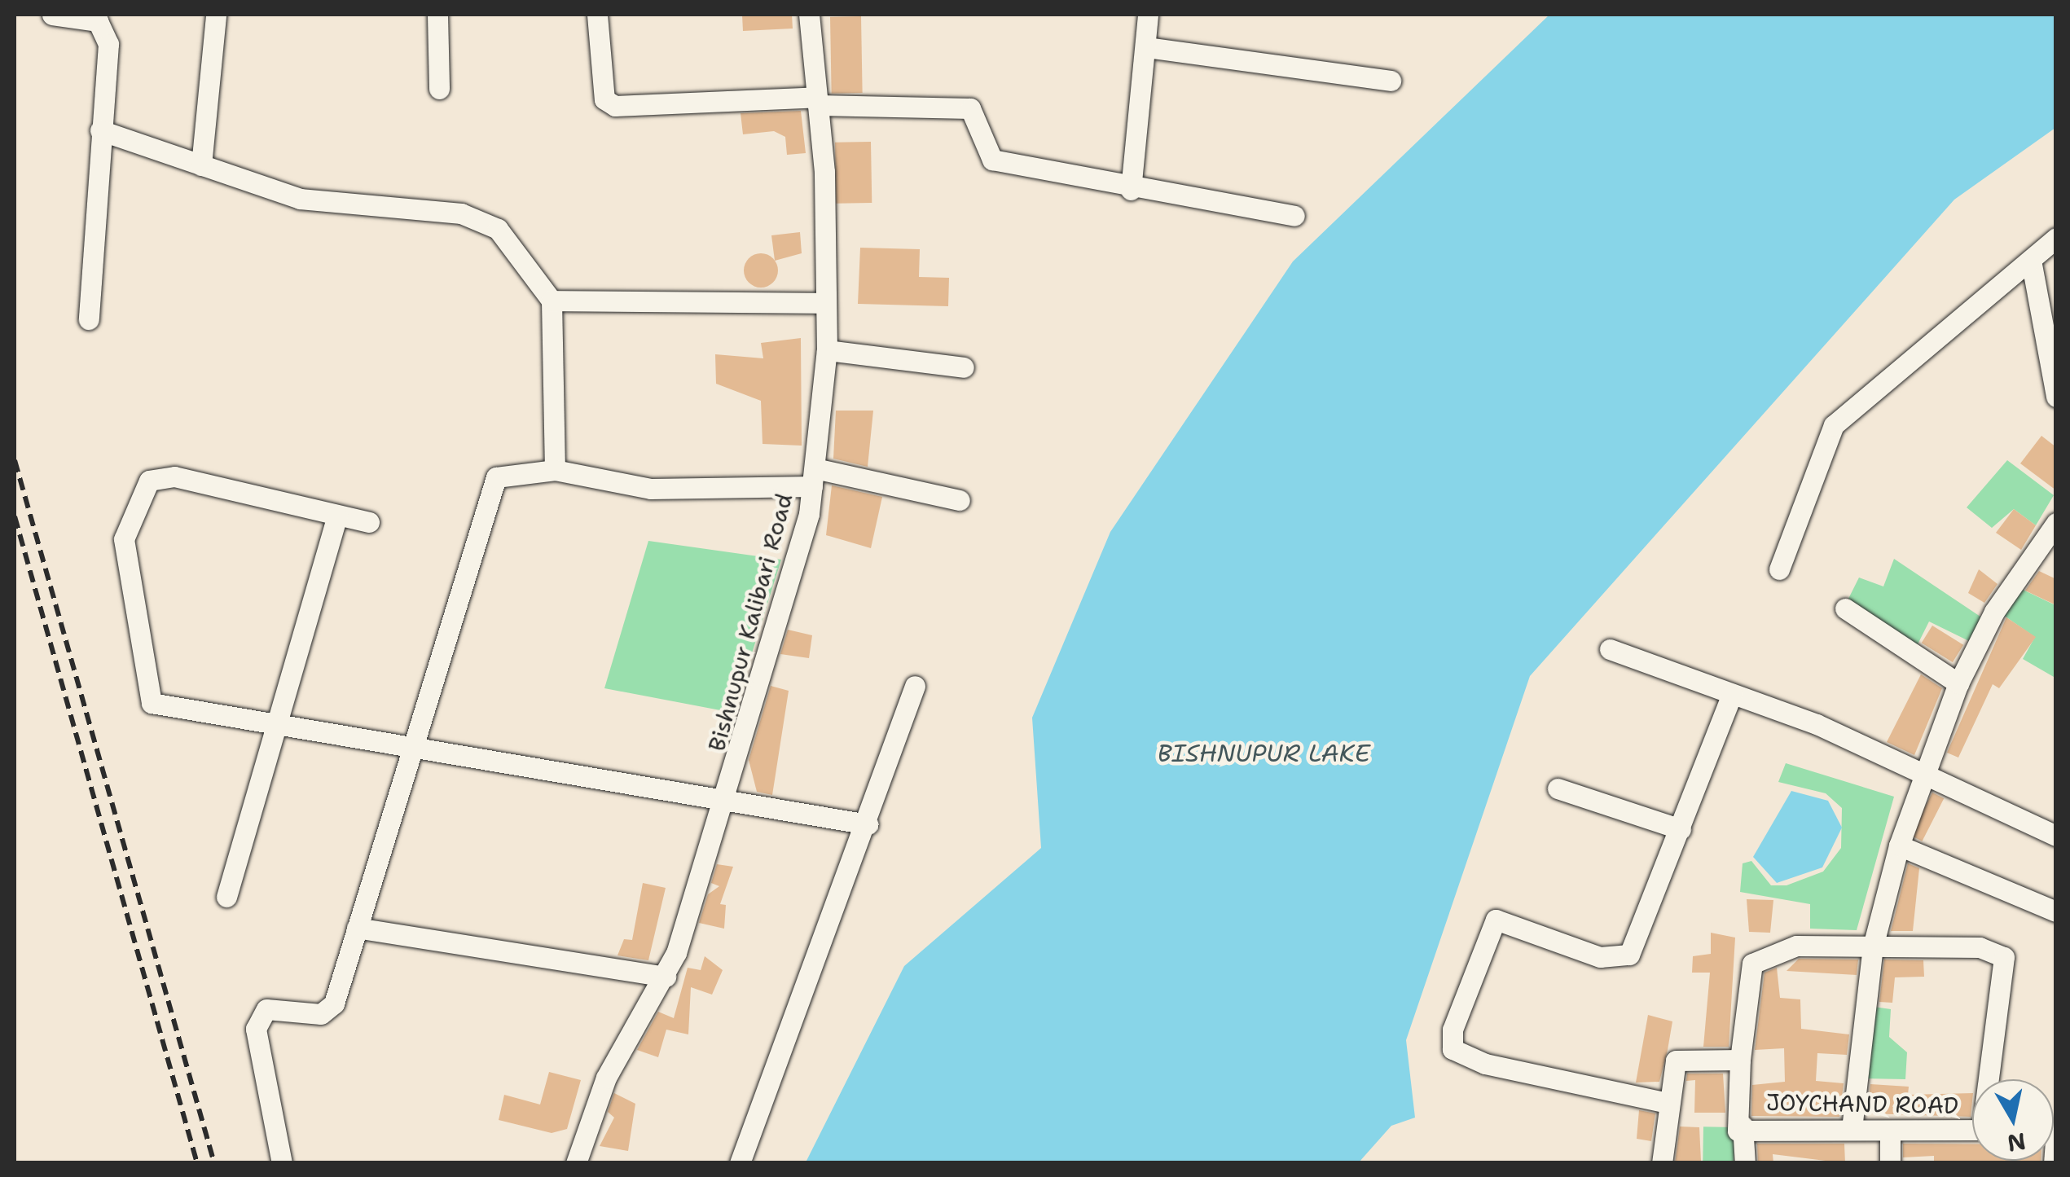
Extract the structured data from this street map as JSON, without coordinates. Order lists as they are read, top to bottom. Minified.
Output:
{"streets":{"street":["Bishnupur Kalibari Road","JOYCHAND ROAD"]},"water":["BISHNUPUR LAKE"],"north":"bottom"}
